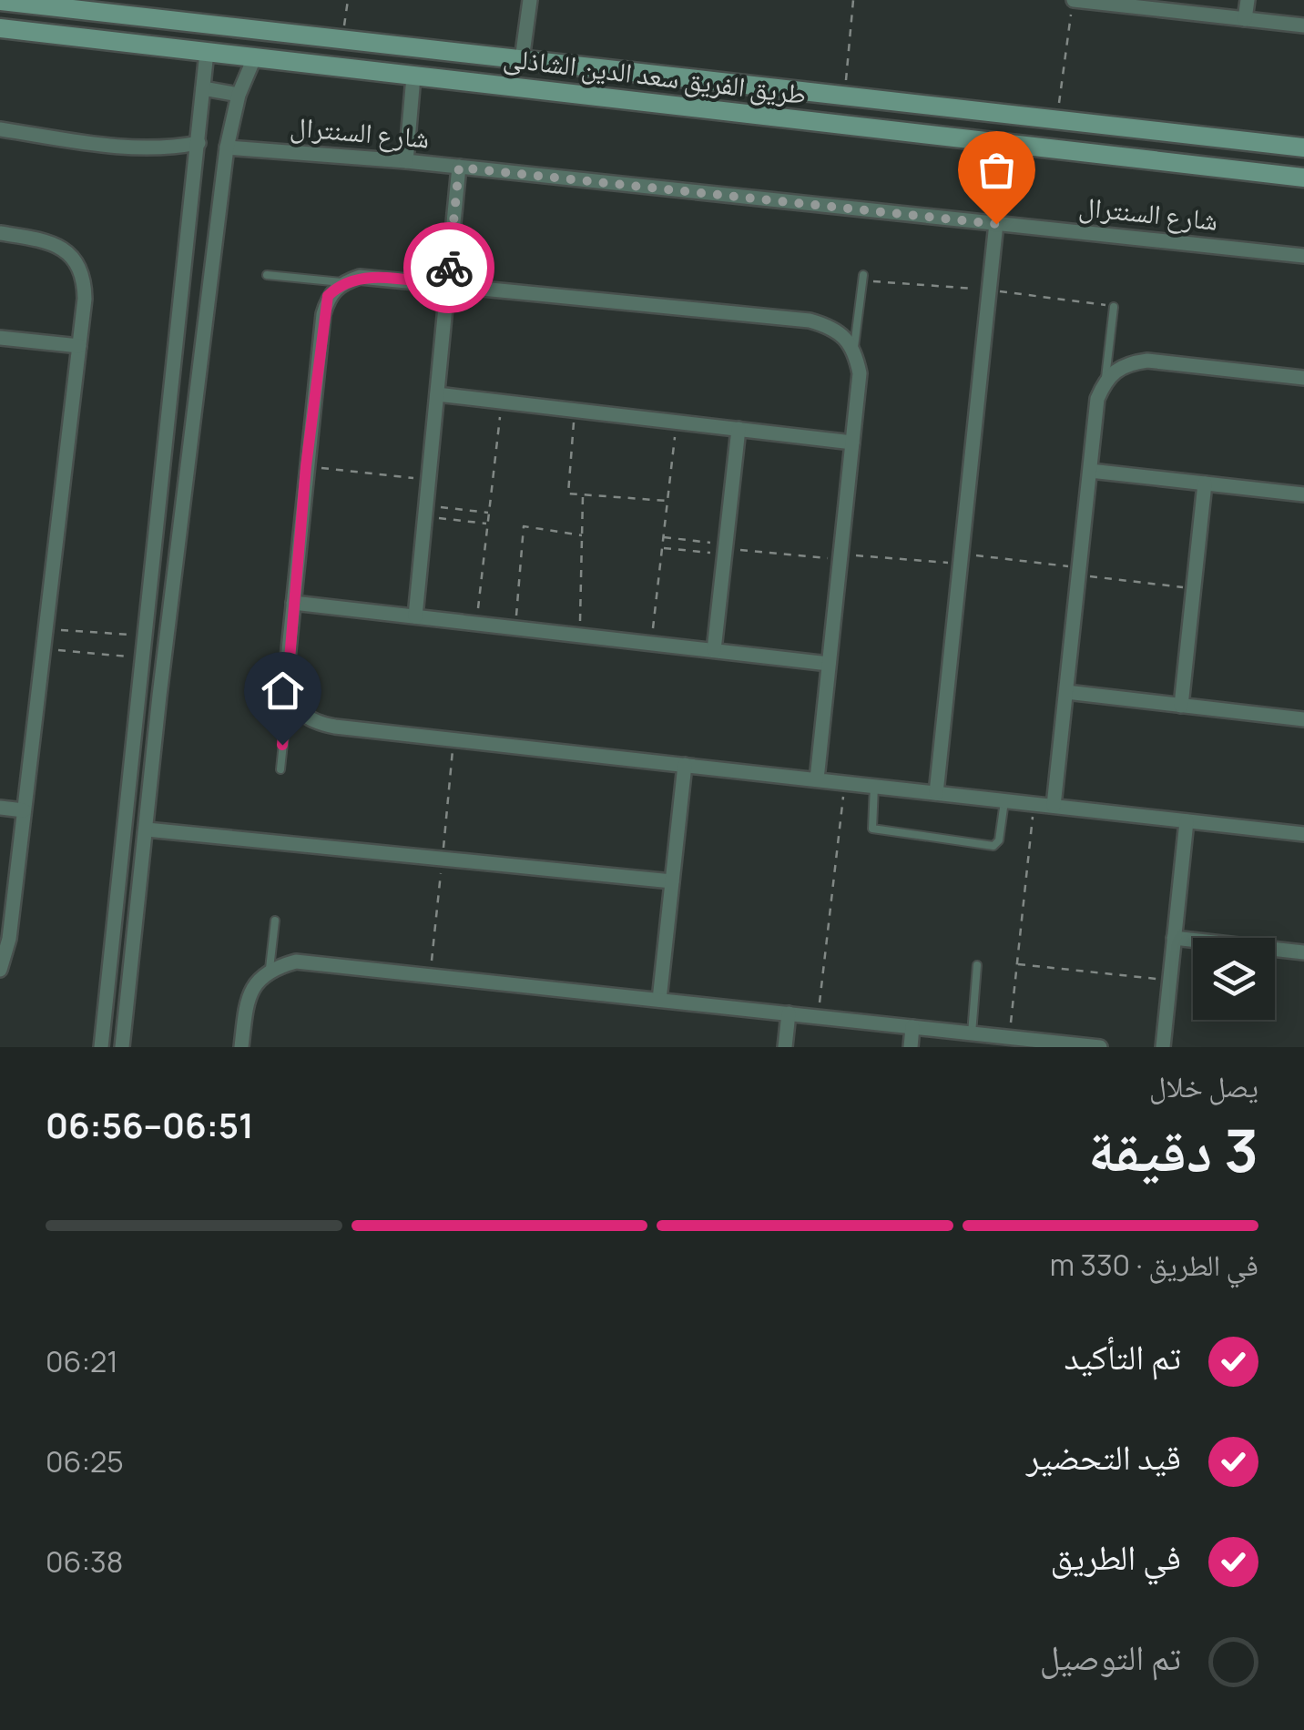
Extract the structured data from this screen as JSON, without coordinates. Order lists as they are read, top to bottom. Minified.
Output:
{"streets":{"street":["طريق الفريق سعد الدين الشاذلى","شارع السنترال"]},"page":{"heading":["3 دقيقة","يصل خلال","06:51–06:56"],"bar":"في الطريق · 330 m","list":[["تم التأكيد","06:21"],["قيد التحضير","06:25"],["في الطريق","06:38"],"تم التوصيل"]}}
